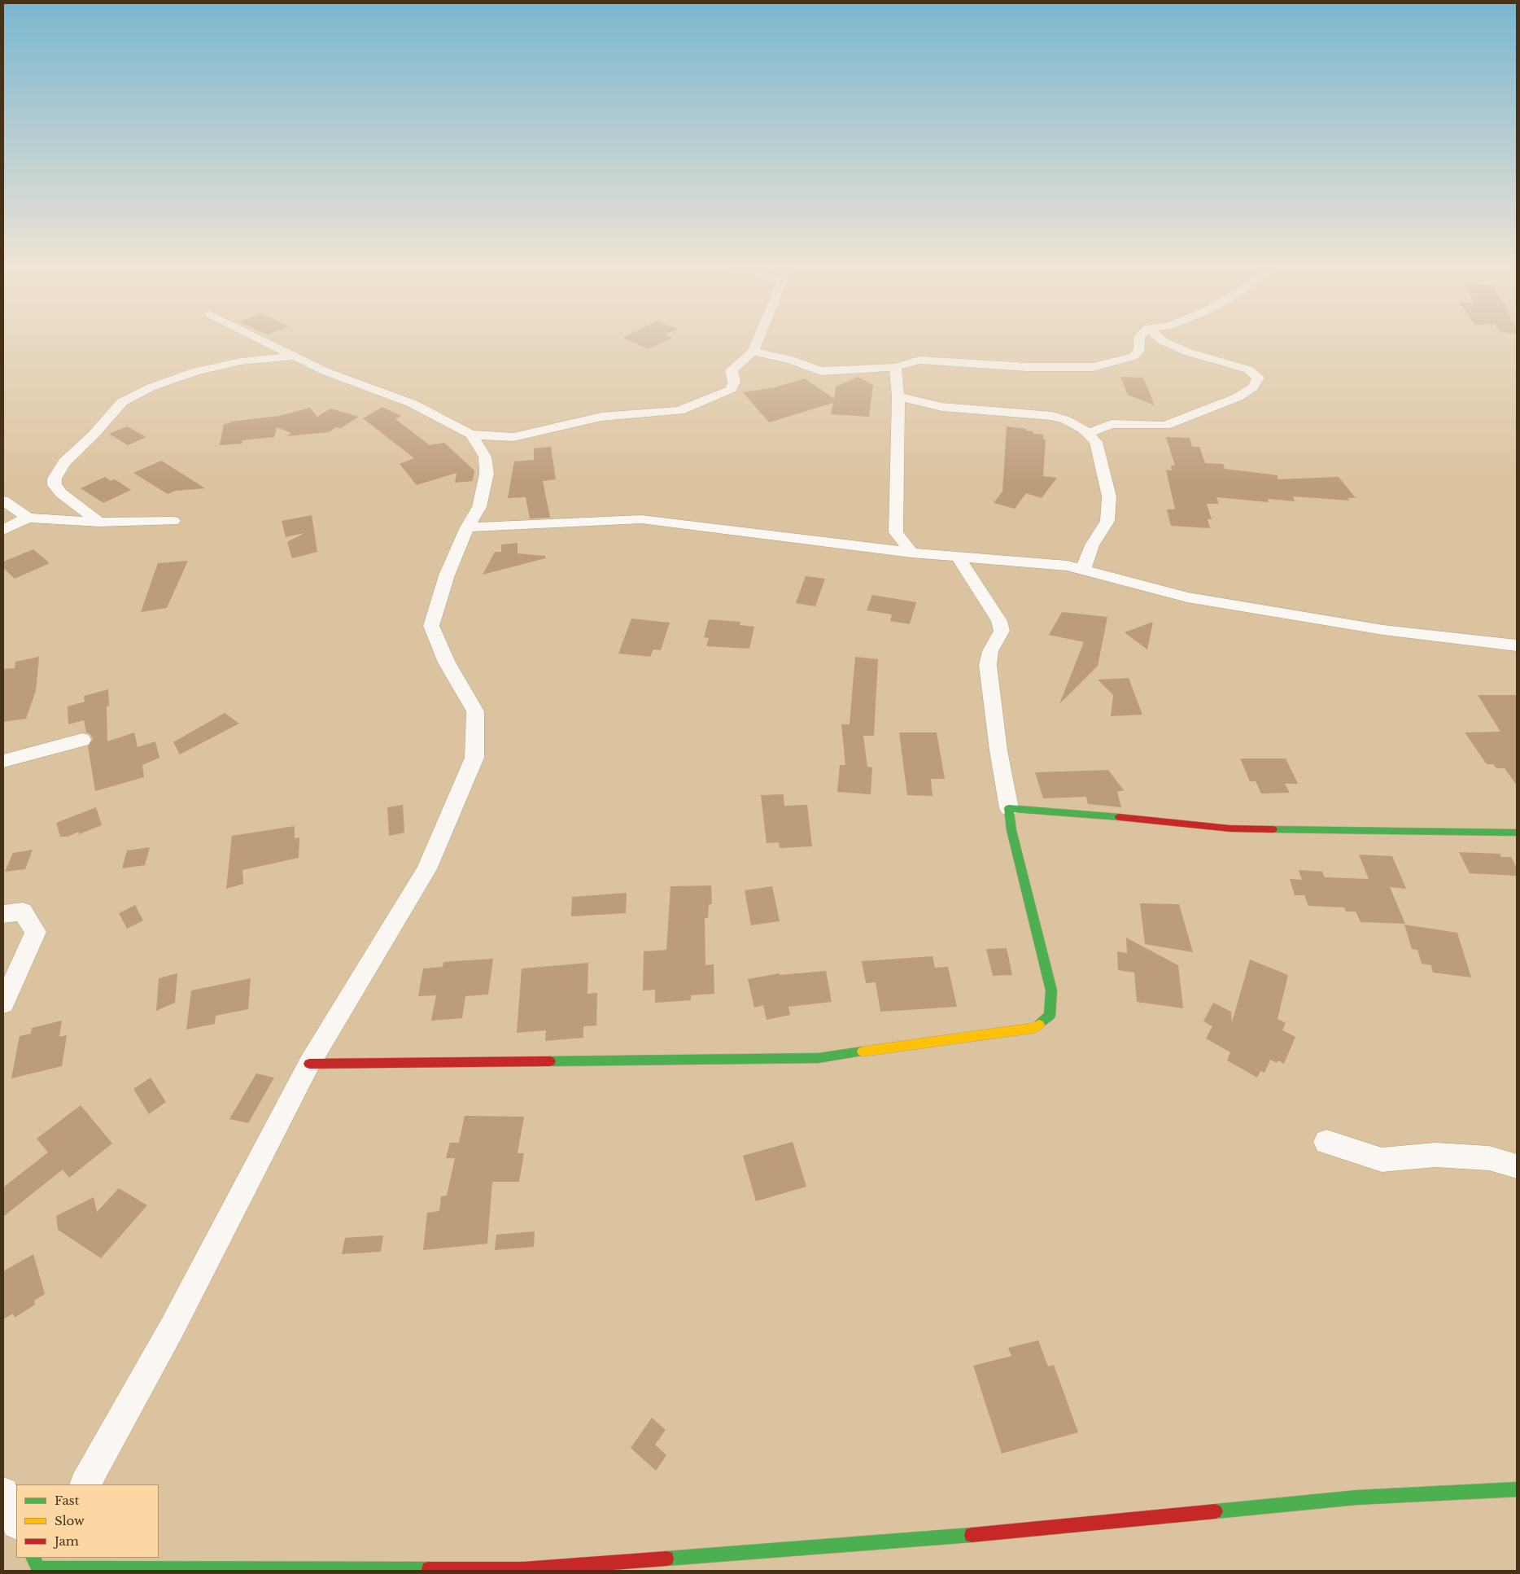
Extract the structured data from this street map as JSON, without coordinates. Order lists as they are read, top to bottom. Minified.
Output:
{"legend":["Fast","Slow","Jam"]}
